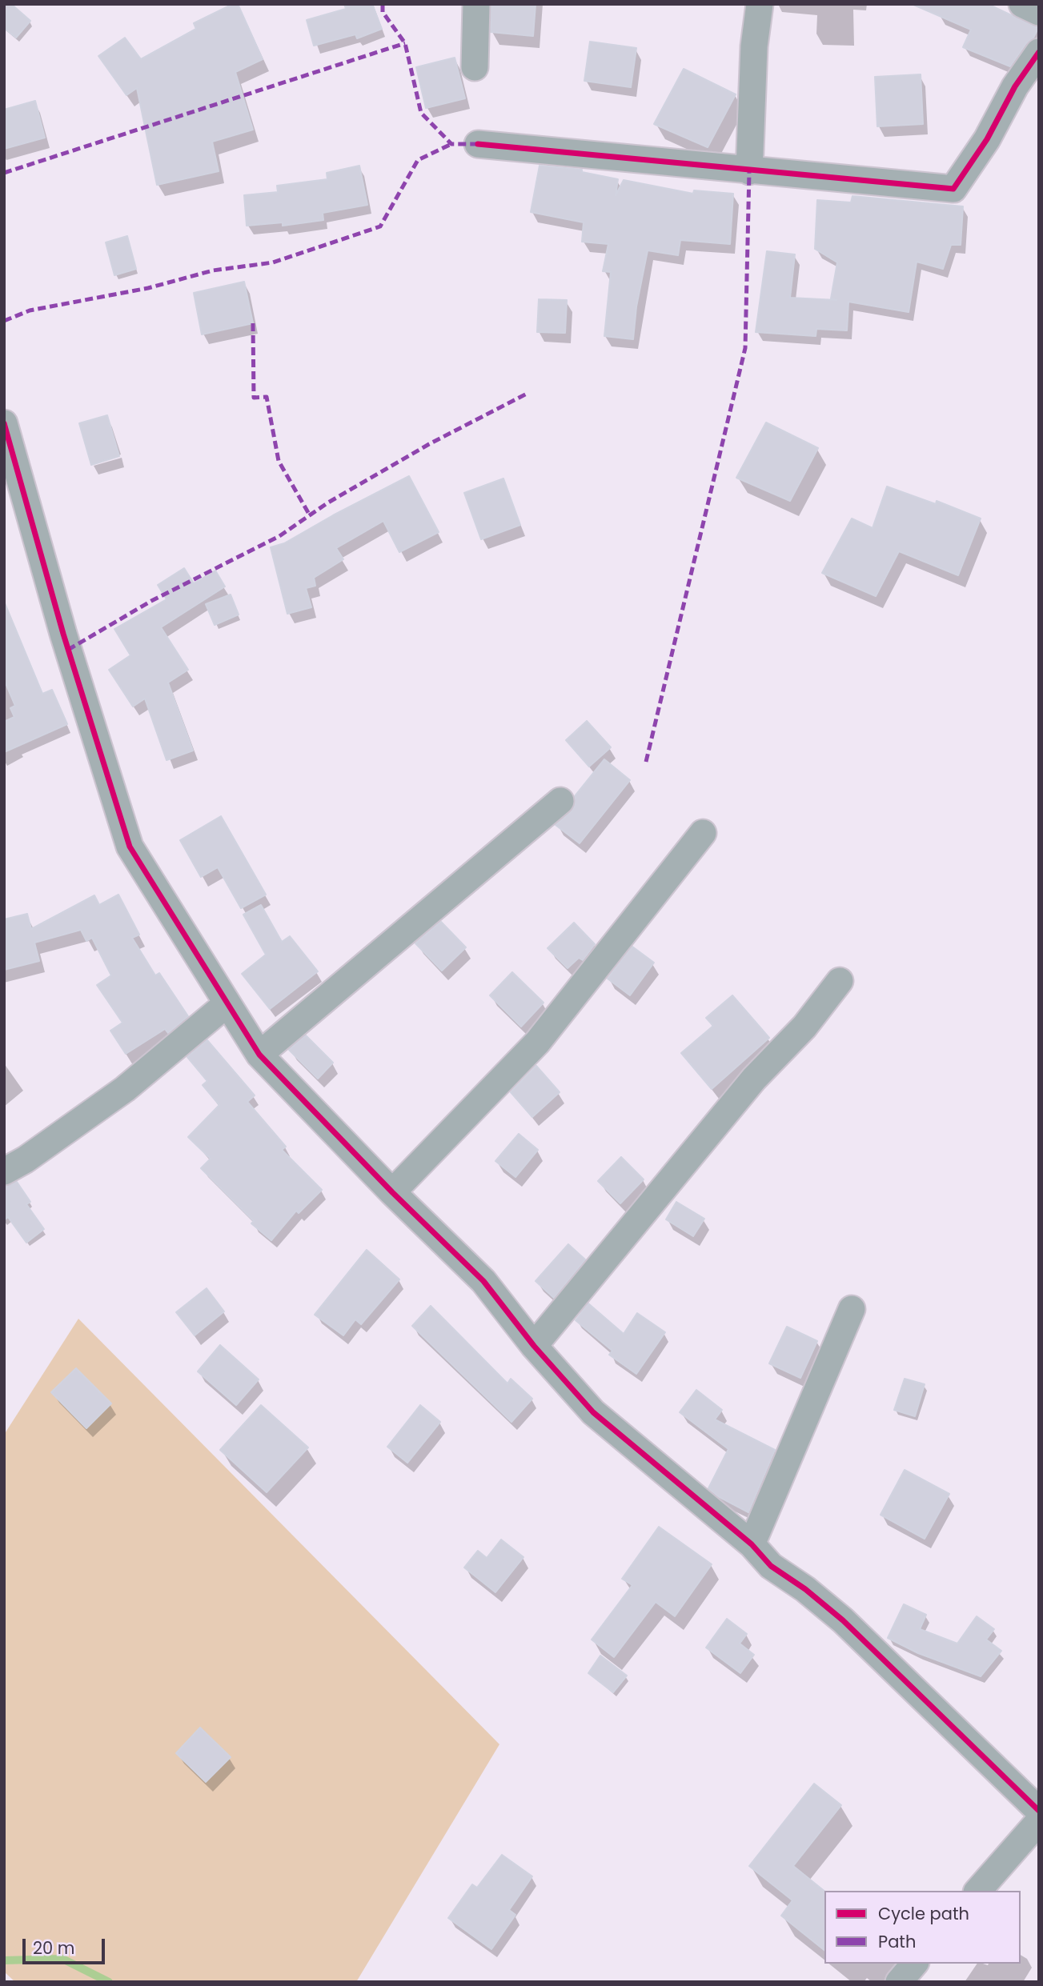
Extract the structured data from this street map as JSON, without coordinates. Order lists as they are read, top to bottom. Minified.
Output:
{"legend":["Cycle path","Path"],"scale_bar":"20 m"}
